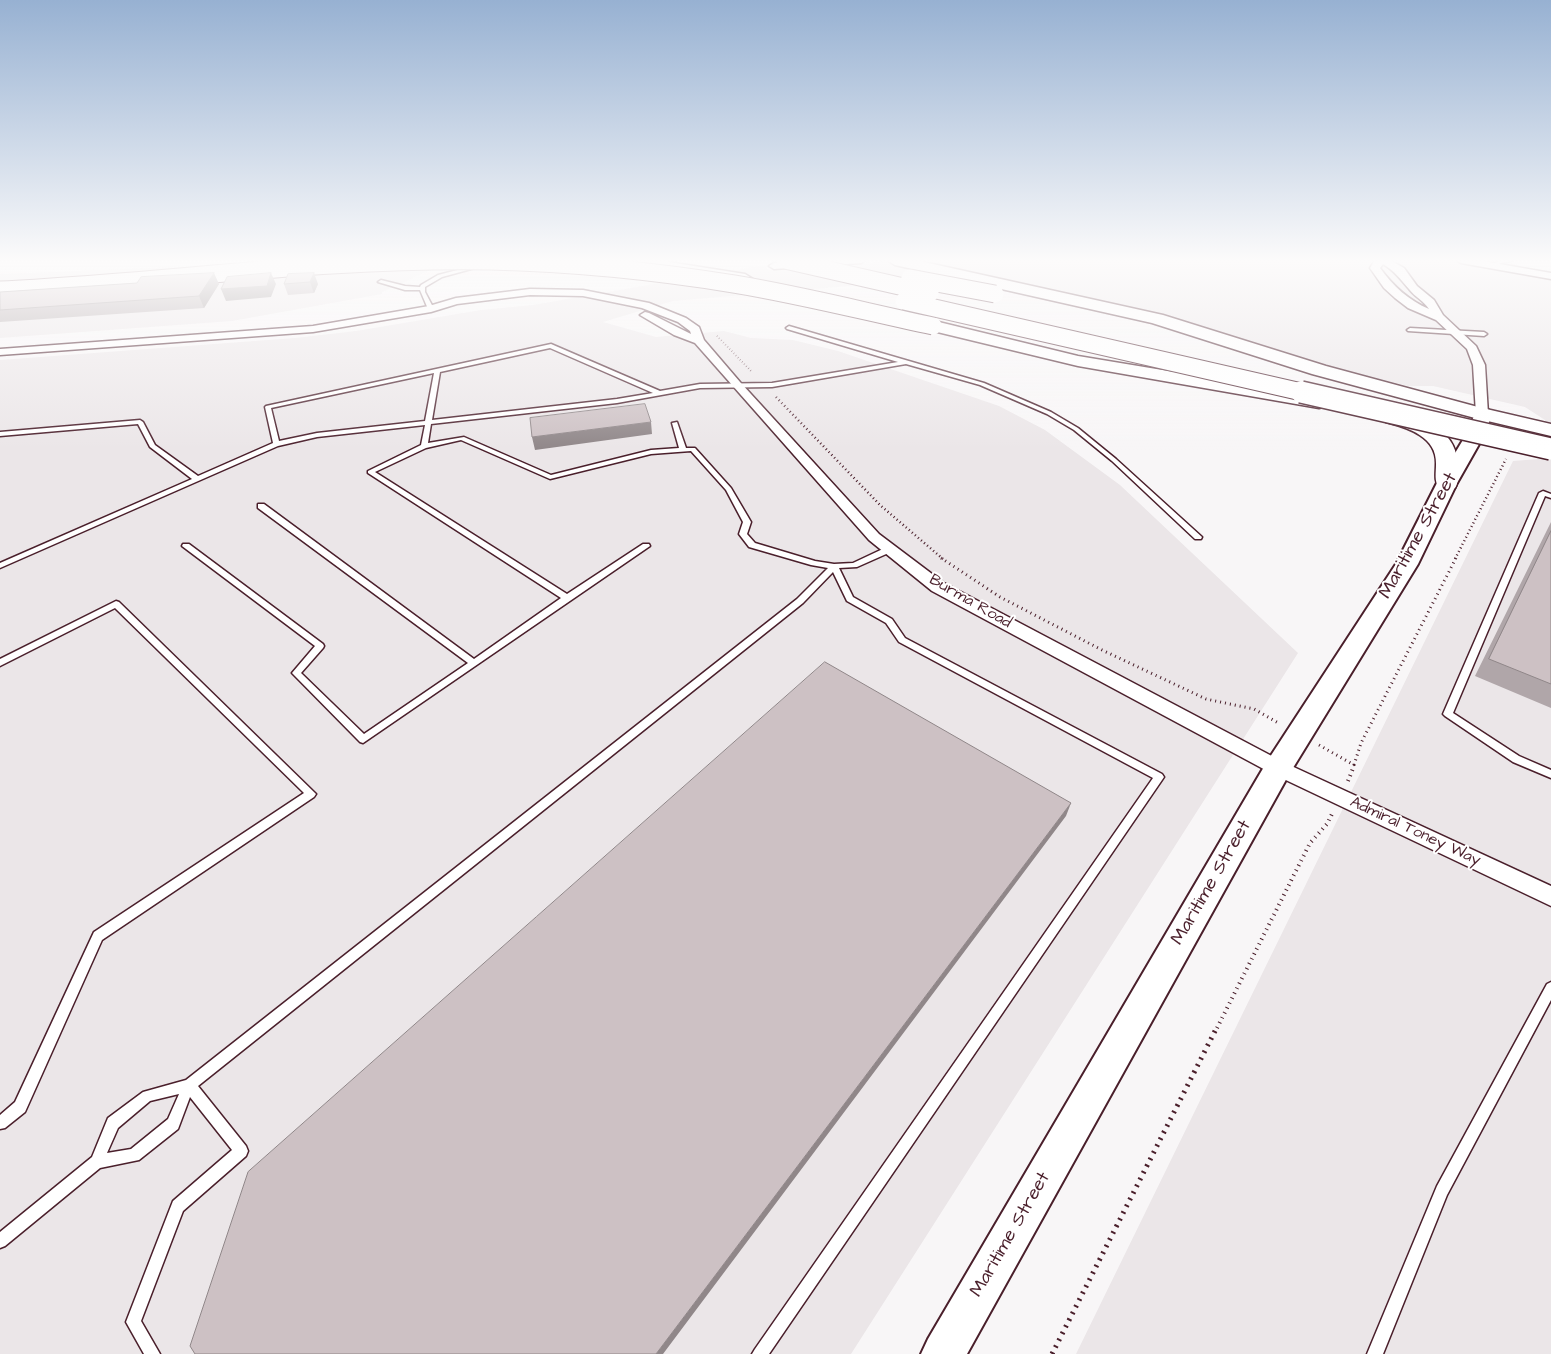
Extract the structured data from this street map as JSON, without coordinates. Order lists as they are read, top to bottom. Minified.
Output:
{"streets":{"main road":["Maritime Street"],"street":["Burma Road","Admiral Toney Way"]},"crossings":[["Maritime Street","Burma Road"],["Maritime Street","Admiral Toney Way"],["Burma Road","Admiral Toney Way"]]}
